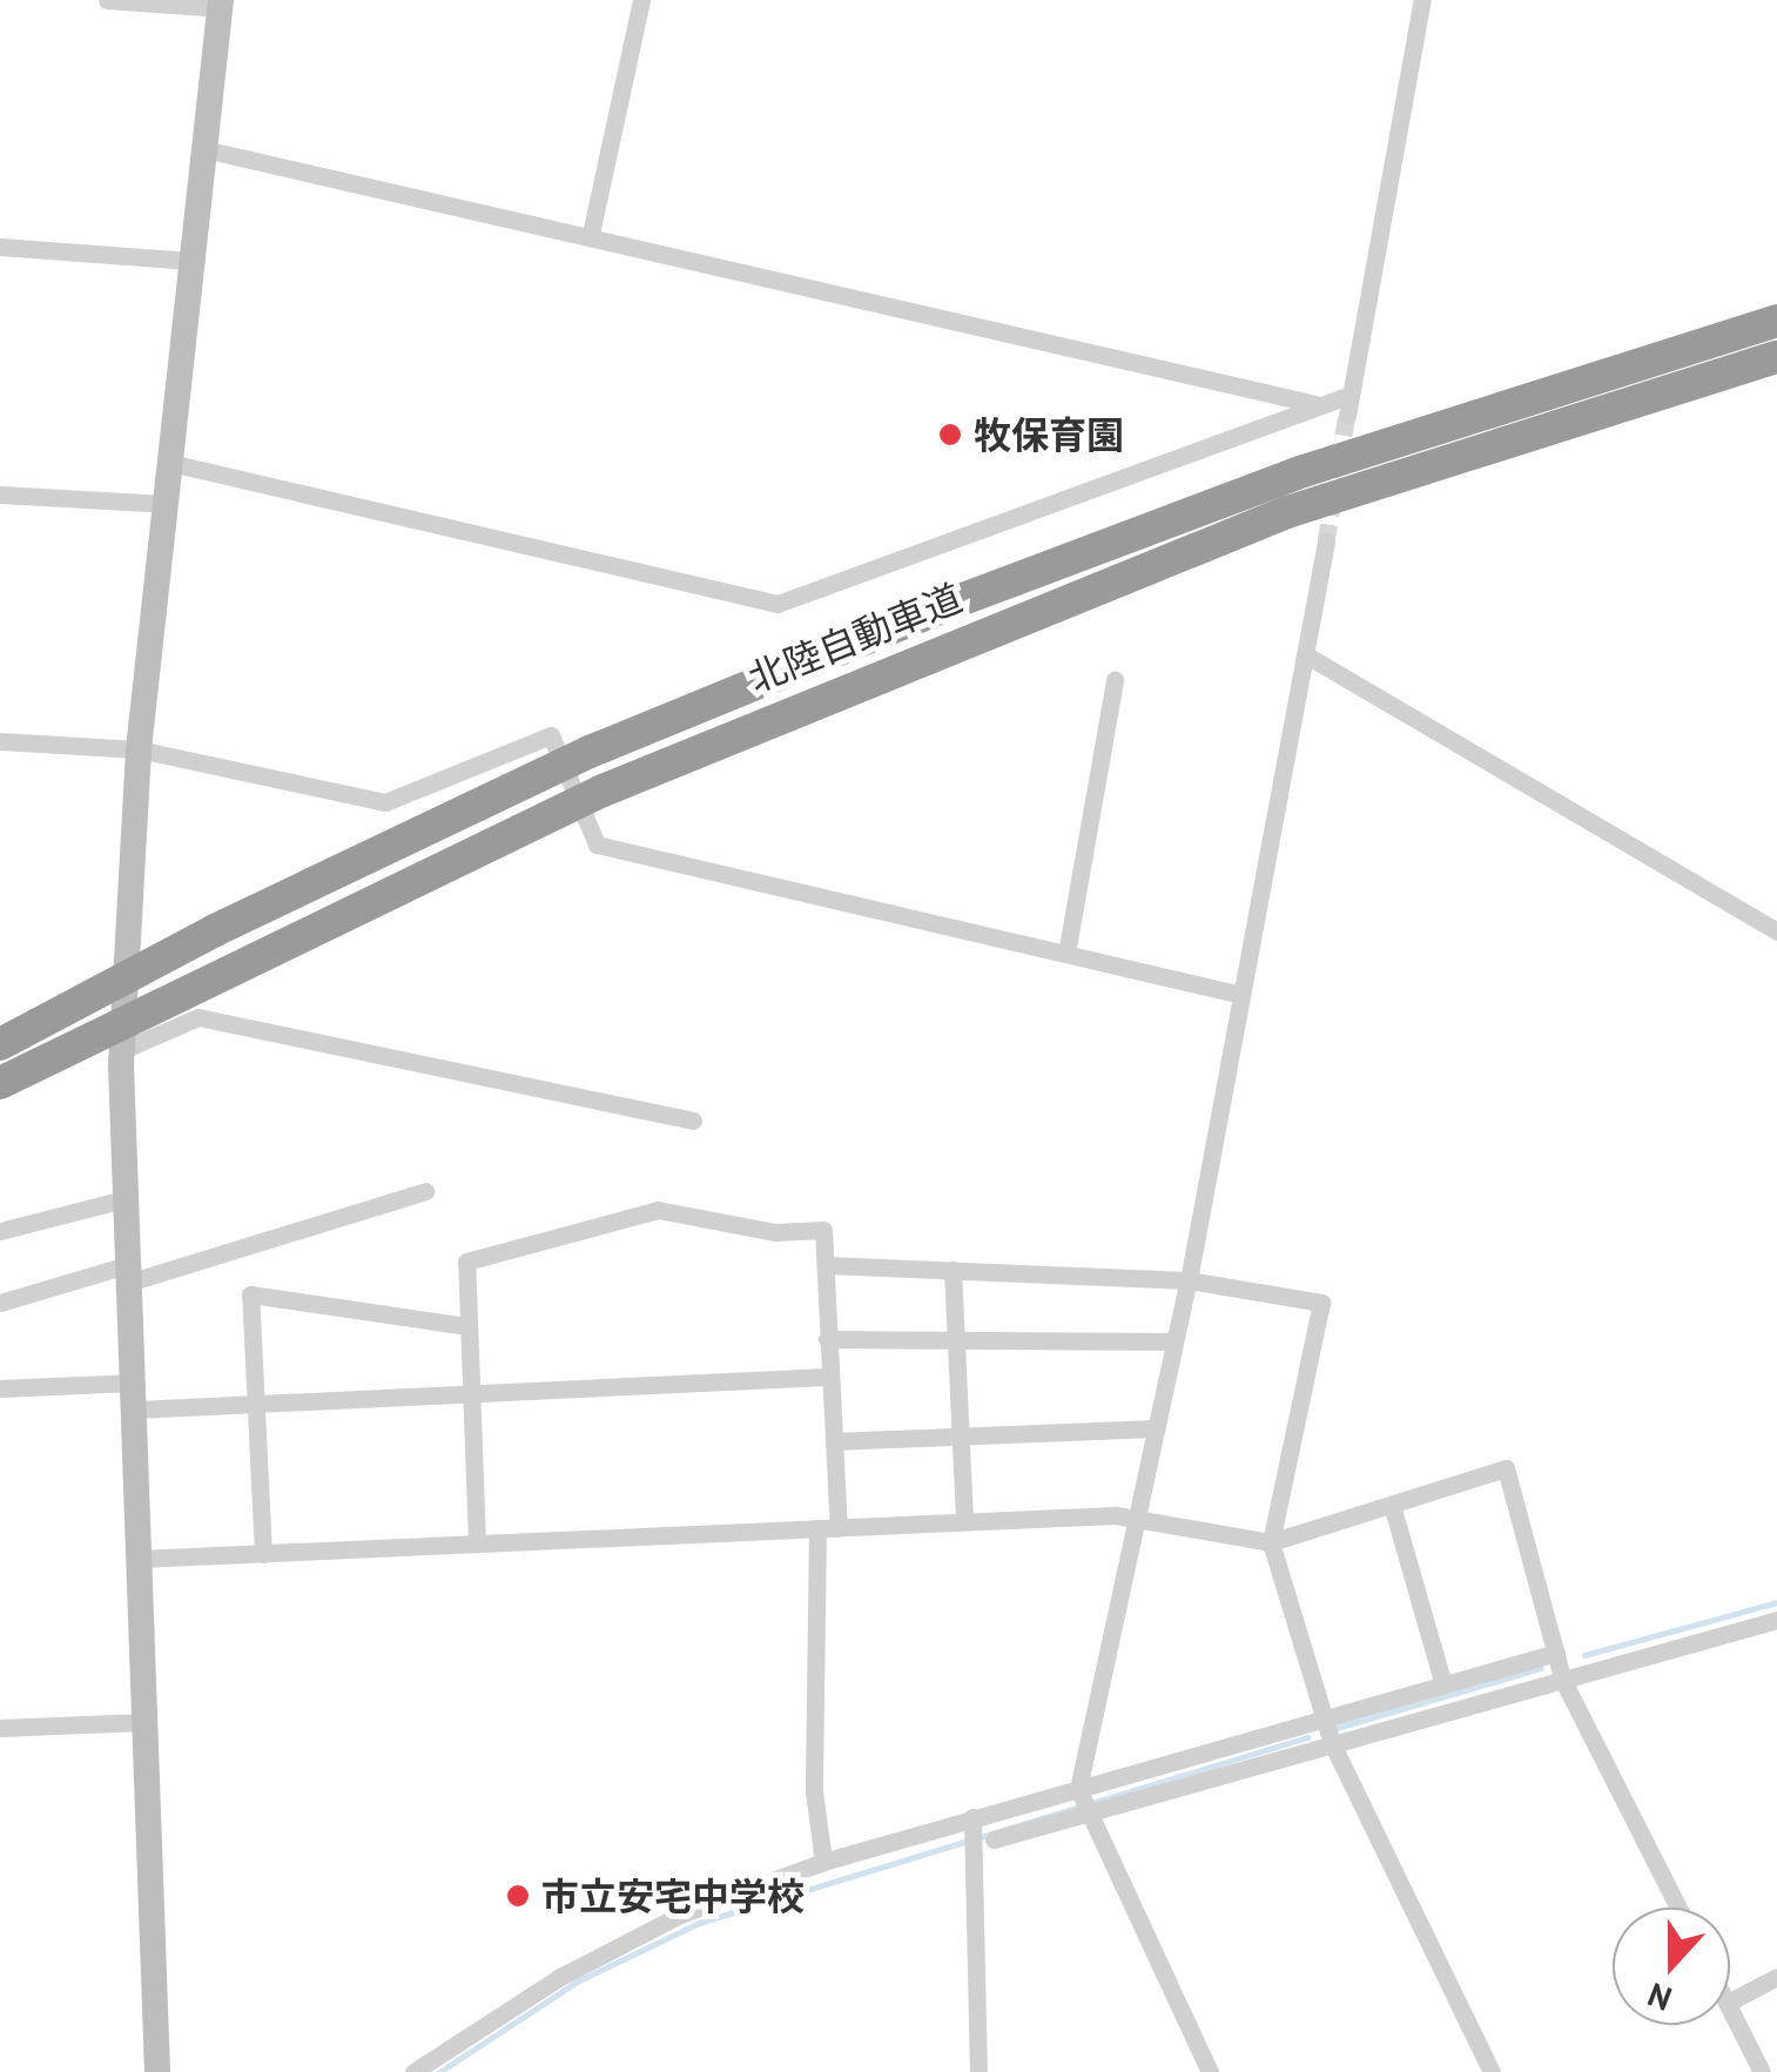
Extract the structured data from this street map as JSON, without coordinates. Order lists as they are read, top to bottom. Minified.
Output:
{"streets":{"highway":["北陸自動車道"]},"places":["牧保育園","市立安宅中学校"],"north":"bottom"}
